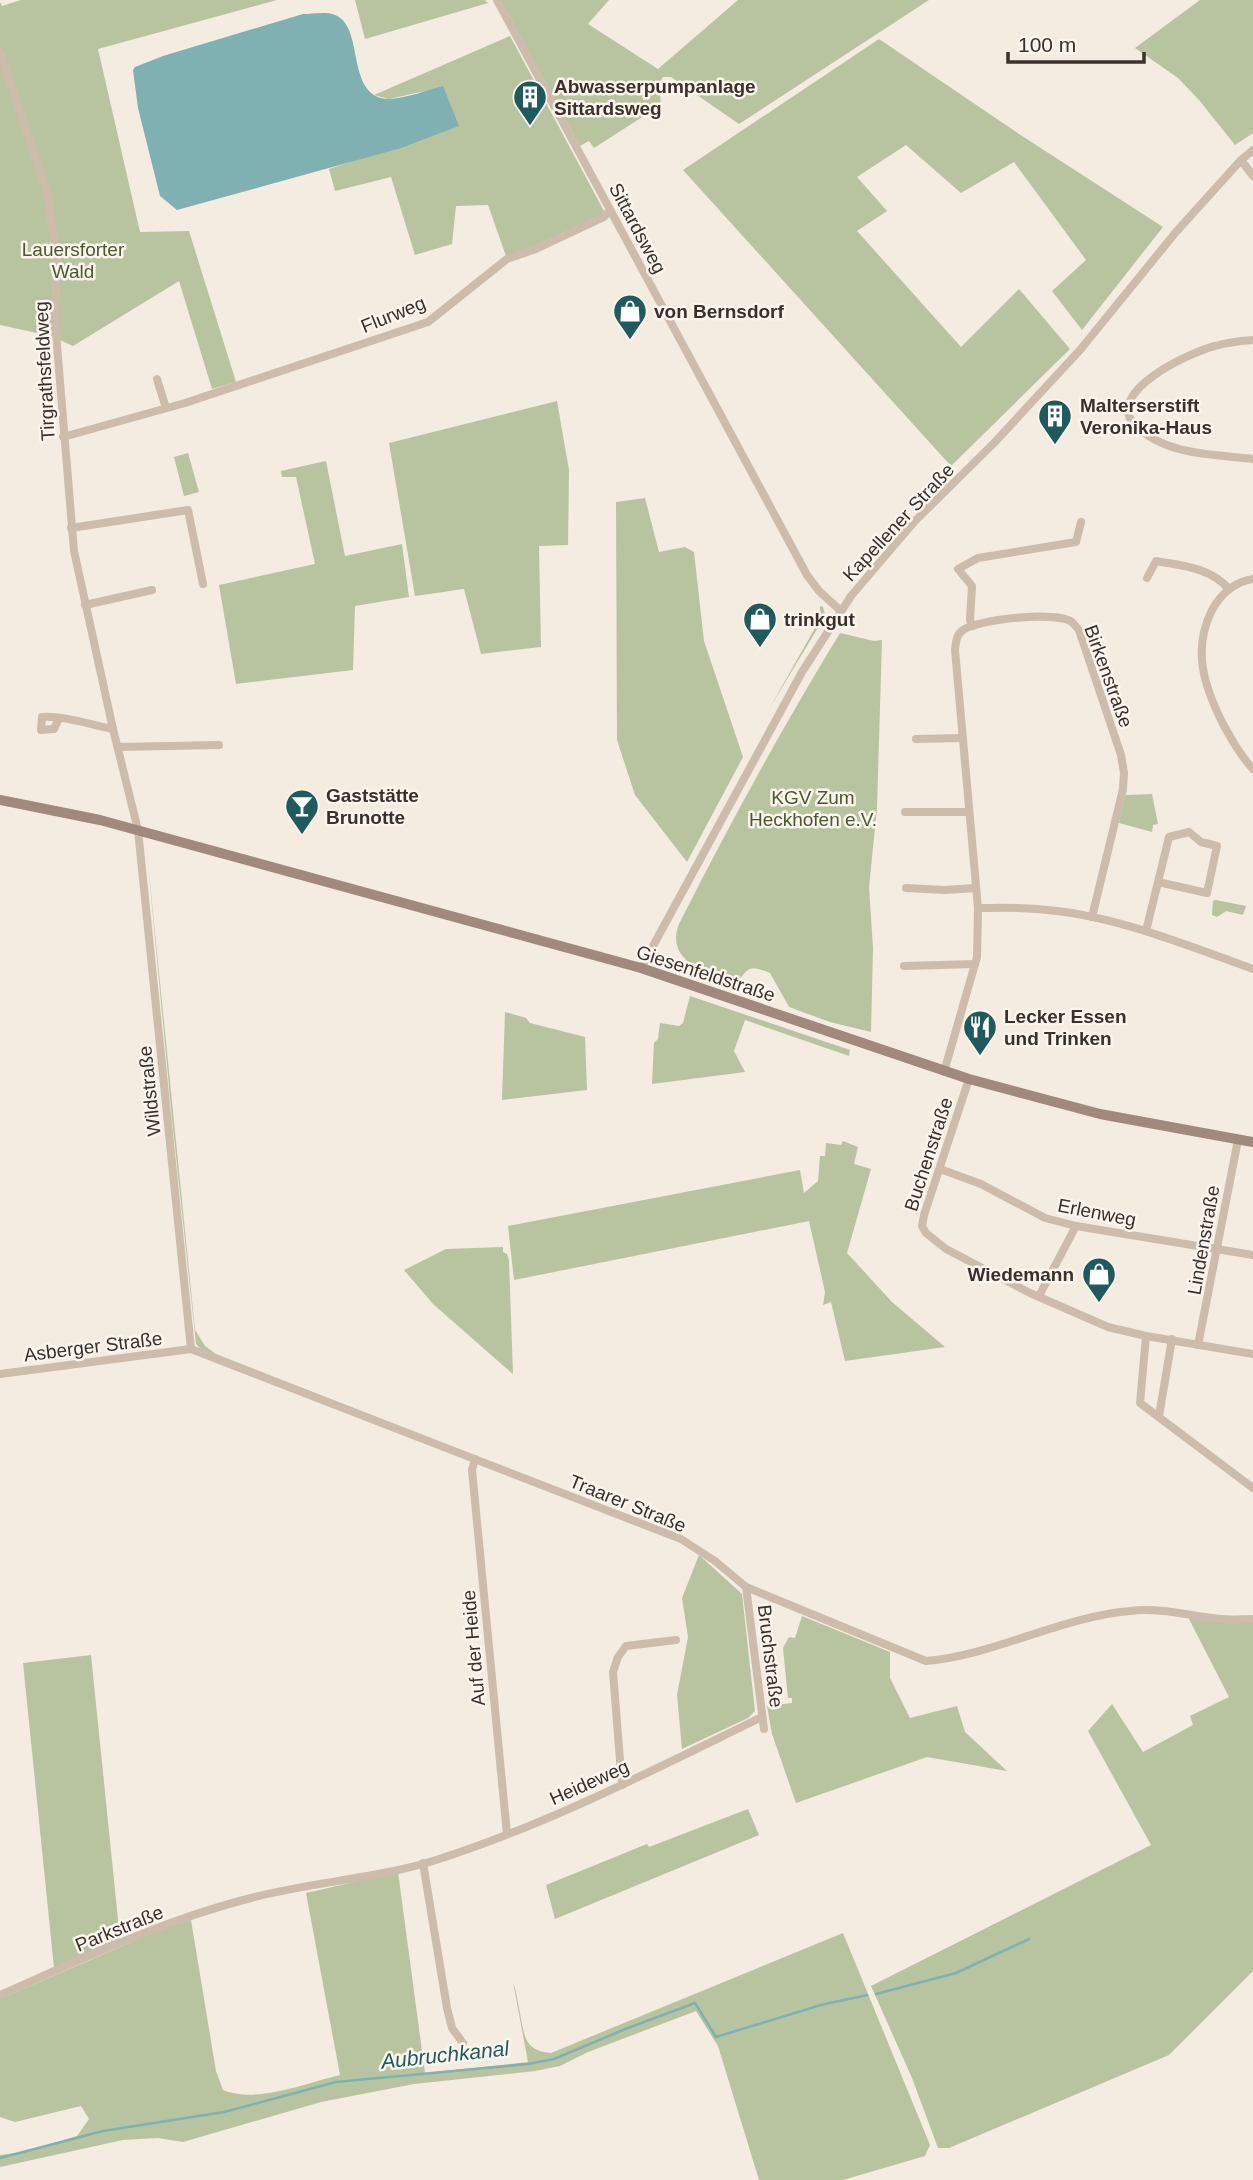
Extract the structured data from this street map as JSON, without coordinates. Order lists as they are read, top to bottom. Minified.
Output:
{"streets":{"main road":["Giesenfeldstraße"],"street":["Sittardsweg","Flurweg","Tirgrathsfeldweg","Kapellener Straße","Birkenstraße","Wildstraße","Buchenstraße","Erlenweg","Lindenstraße","Asberger Straße","Traarer Straße","Auf der Heide","Bruchstraße","Heideweg","Parkstraße"]},"crossings":[["Sittardsweg","Flurweg"],["Sittardsweg","Kapellener Straße"],["Flurweg","Tirgrathsfeldweg"],["Tirgrathsfeldweg","Giesenfeldstraße"],["Tirgrathsfeldweg","Wildstraße"],["Kapellener Straße","Giesenfeldstraße"],["Giesenfeldstraße","Wildstraße"],["Giesenfeldstraße","Buchenstraße"],["Giesenfeldstraße","Lindenstraße"],["Wildstraße","Asberger Straße"],["Wildstraße","Traarer Straße"],["Buchenstraße","Erlenweg"],["Buchenstraße","Lindenstraße"],["Erlenweg","Lindenstraße"],["Asberger Straße","Traarer Straße"],["Traarer Straße","Auf der Heide"],["Traarer Straße","Bruchstraße"],["Auf der Heide","Heideweg"],["Bruchstraße","Heideweg"],["Heideweg","Parkstraße"]],"water":["Aubruchkanal"],"parks":["Lauersforter Wald","KGV Zum Heckhofen e.V."],"places":{"building":["Abwasserpumpanlage Sittardsweg","Malterserstift Veronika-Haus"],"shop":["von Bernsdorf","trinkgut","Wiedemann"],"bar":["Gaststätte Brunotte"],"restaurant":["Lecker Essen und Trinken"]},"scale_bar":"100 m"}
